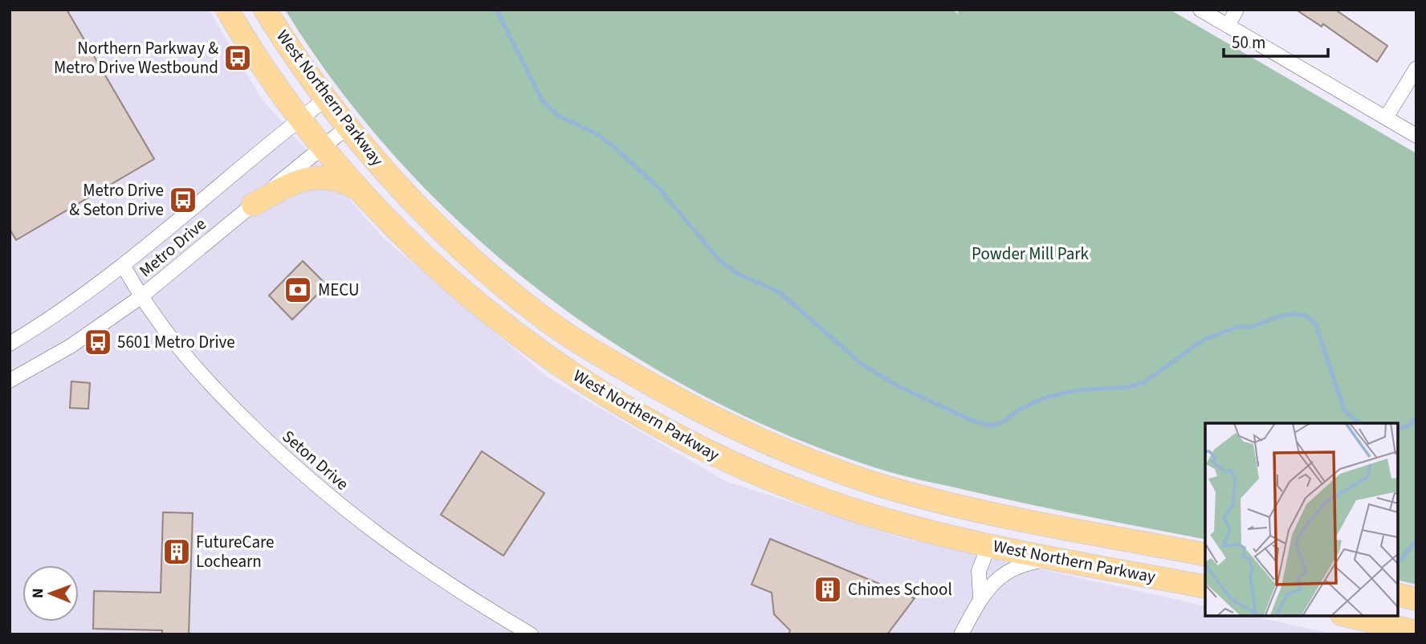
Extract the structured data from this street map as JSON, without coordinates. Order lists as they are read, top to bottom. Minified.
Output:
{"streets":{"main road":["West Northern Parkway"],"street":["Metro Drive","Seton Drive"]},"crossings":[["West Northern Parkway","Metro Drive"],["Metro Drive","Seton Drive"]],"parks":["Powder Mill Park"],"places":{"bus stop":["Northern Parkway & Metro Drive Westbound","Metro Drive & Seton Drive","5601 Metro Drive"],"bank":["MECU"],"building":["FutureCare Lochearn","Chimes School"]},"scale_bar":"50 m","north":"left"}
